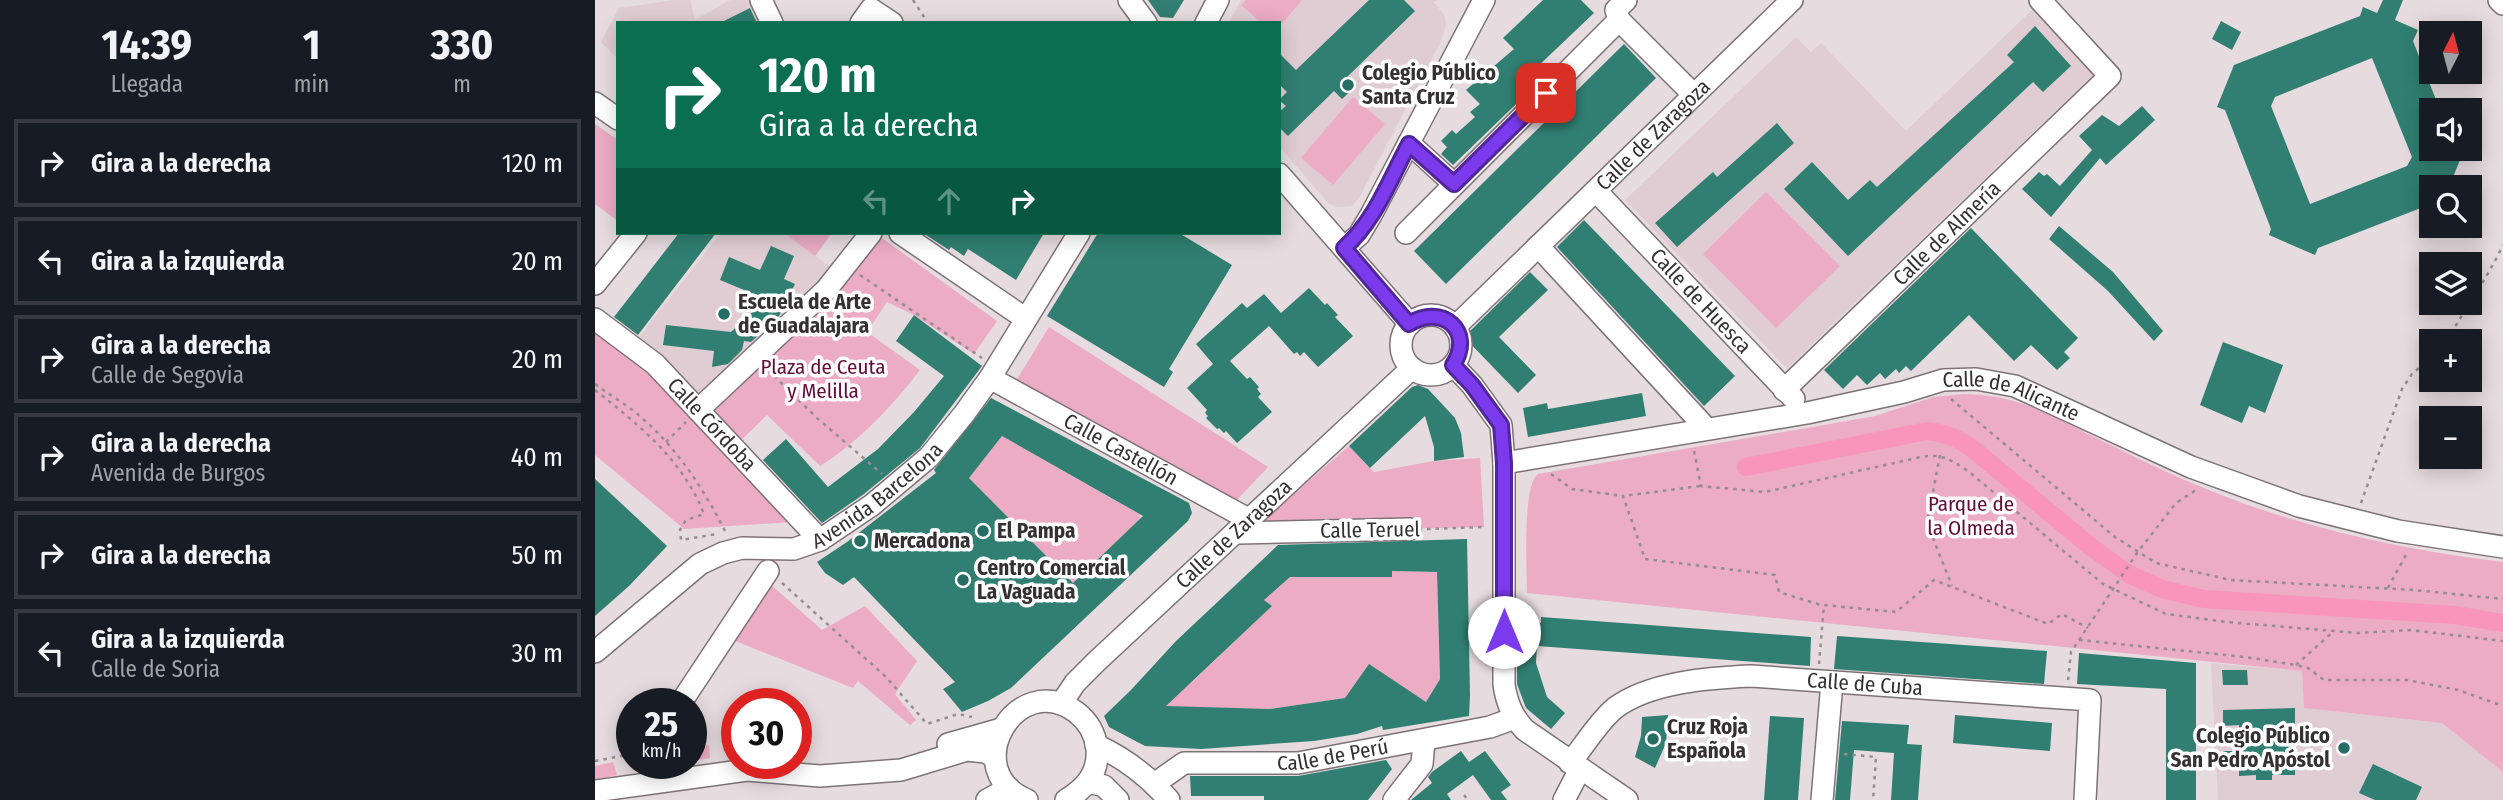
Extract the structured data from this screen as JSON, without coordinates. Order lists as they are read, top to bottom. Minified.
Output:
{"streets":{"street":["Calle de Zaragoza","Calle de Almería","Calle de Huesca","Calle de Alicante","Calle Córdoba","Calle Castellón","Avenida Barcelona","Calle Teruel","Calle de Cuba","Calle de Perú"]},"crossings":[["Calle de Zaragoza","Calle de Huesca"],["Calle de Zaragoza","Calle Castellón"],["Calle de Zaragoza","Calle Teruel"],["Calle de Almería","Calle de Huesca"],["Calle de Huesca","Calle de Alicante"],["Calle Córdoba","Avenida Barcelona"],["Calle Castellón","Avenida Barcelona"],["Calle Castellón","Calle Teruel"]],"parks":["Plaza de Ceuta y Melilla","Parque de la Olmeda"],"places":["Colegio Público Santa Cruz","Escuela de Arte de Guadalajara","El Pampa","Mercadona","Centro Comercial La Vaguada","Cruz Roja Española","Colegio Público San Pedro Apóstol"],"north":"top","page":{"eta":["14:39","Llegada","1","min","330","m"],"map_buttons":["+","−"],"turn":["120 m","Gira a la derecha"],"list":[{"name":"Gira a la derecha","value":"120 m"},{"name":"Gira a la izquierda","value":"20 m"},{"name":"Gira a la derecha","note":"Calle de Segovia","value":"20 m"},{"name":"Gira a la derecha","note":"Avenida de Burgos","value":"40 m"},{"name":"Gira a la derecha","value":"50 m"},{"name":"Gira a la izquierda","note":"Calle de Soria","value":"30 m"}],"speed":"25 km/h","limit":"30"}}
